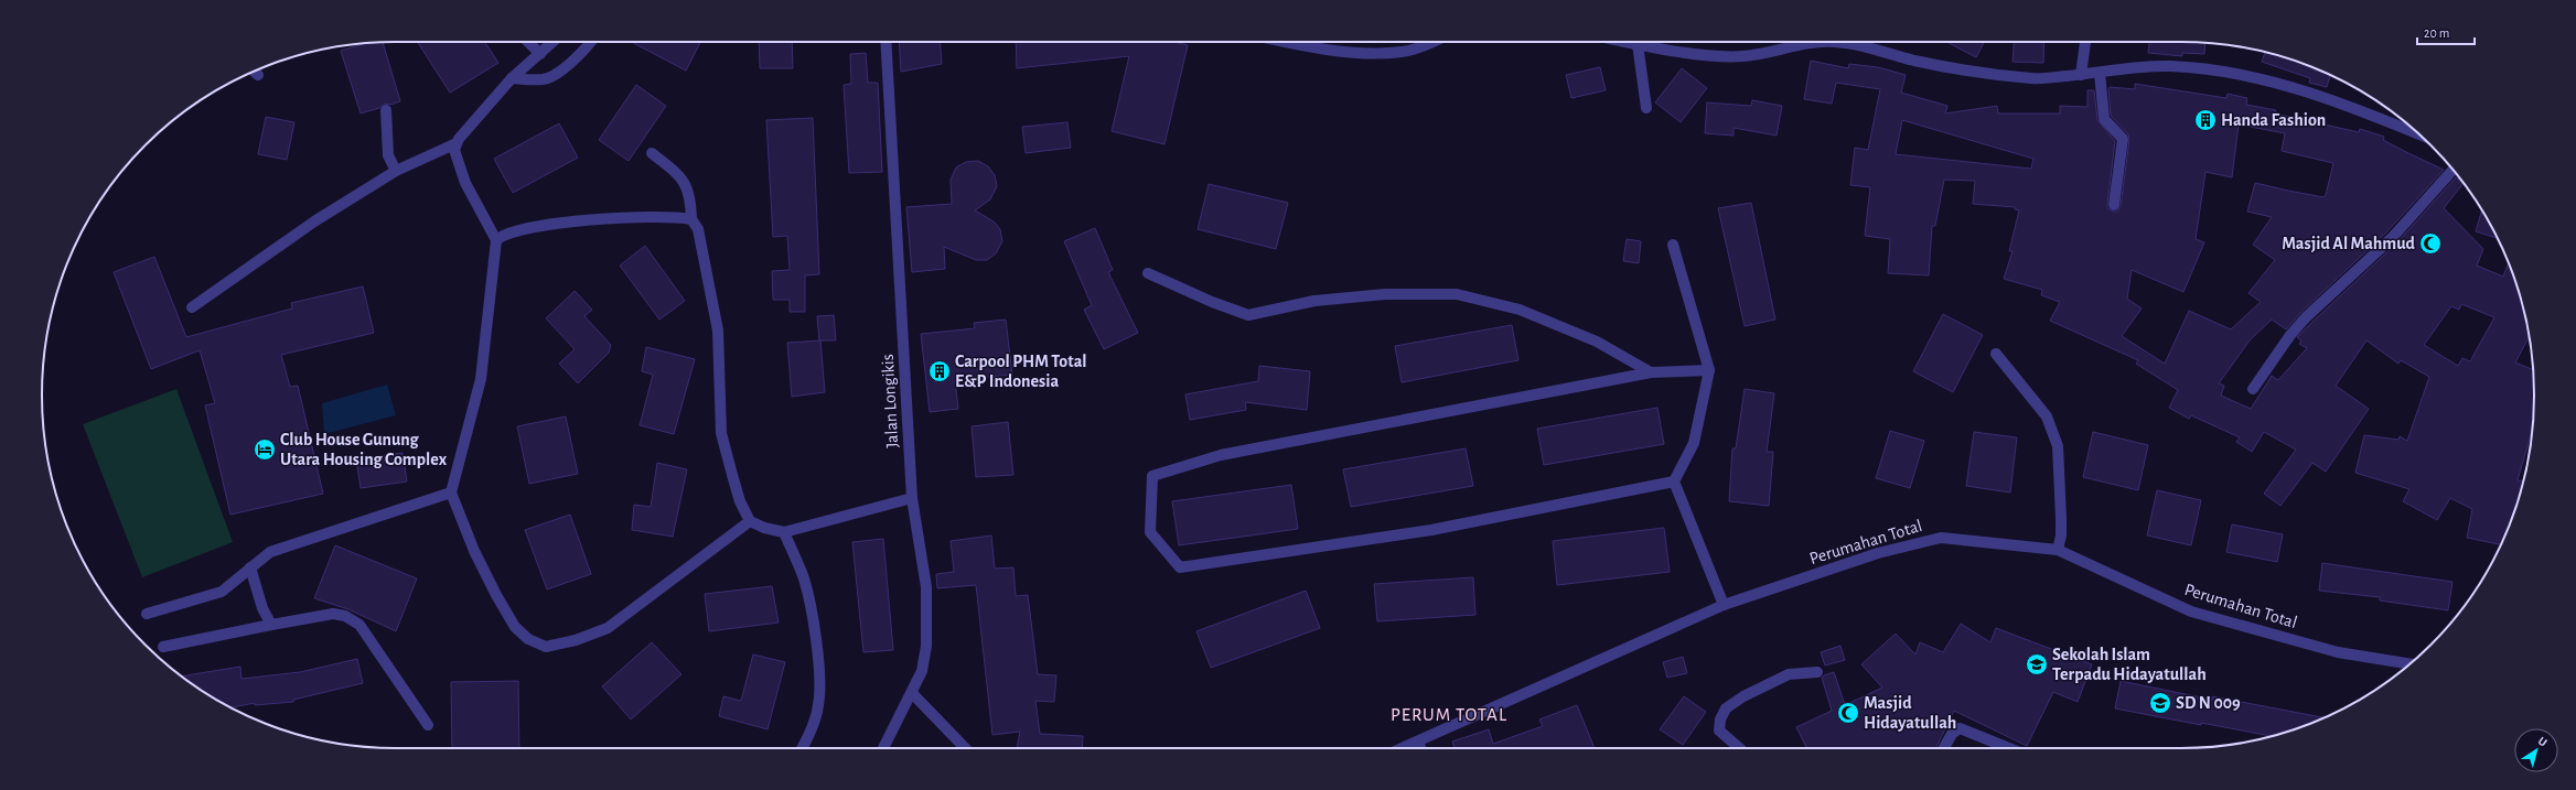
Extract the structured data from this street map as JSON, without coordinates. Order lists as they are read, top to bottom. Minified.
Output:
{"streets":{"street":["Jalan Longikis","Perumahan Total"]},"districts":["PERUM TOTAL"],"places":{"building":["Handa Fashion","Carpool PHM Total E&P Indonesia"],"mosque":["Masjid Al Mahmud","Masjid Hidayatullah"],"hotel":["Club House Gunung Utara Housing Complex"],"school or university":["Sekolah Islam Terpadu Hidayatullah","SD N 009"]},"scale_bar":"20 m","north":"top right"}
